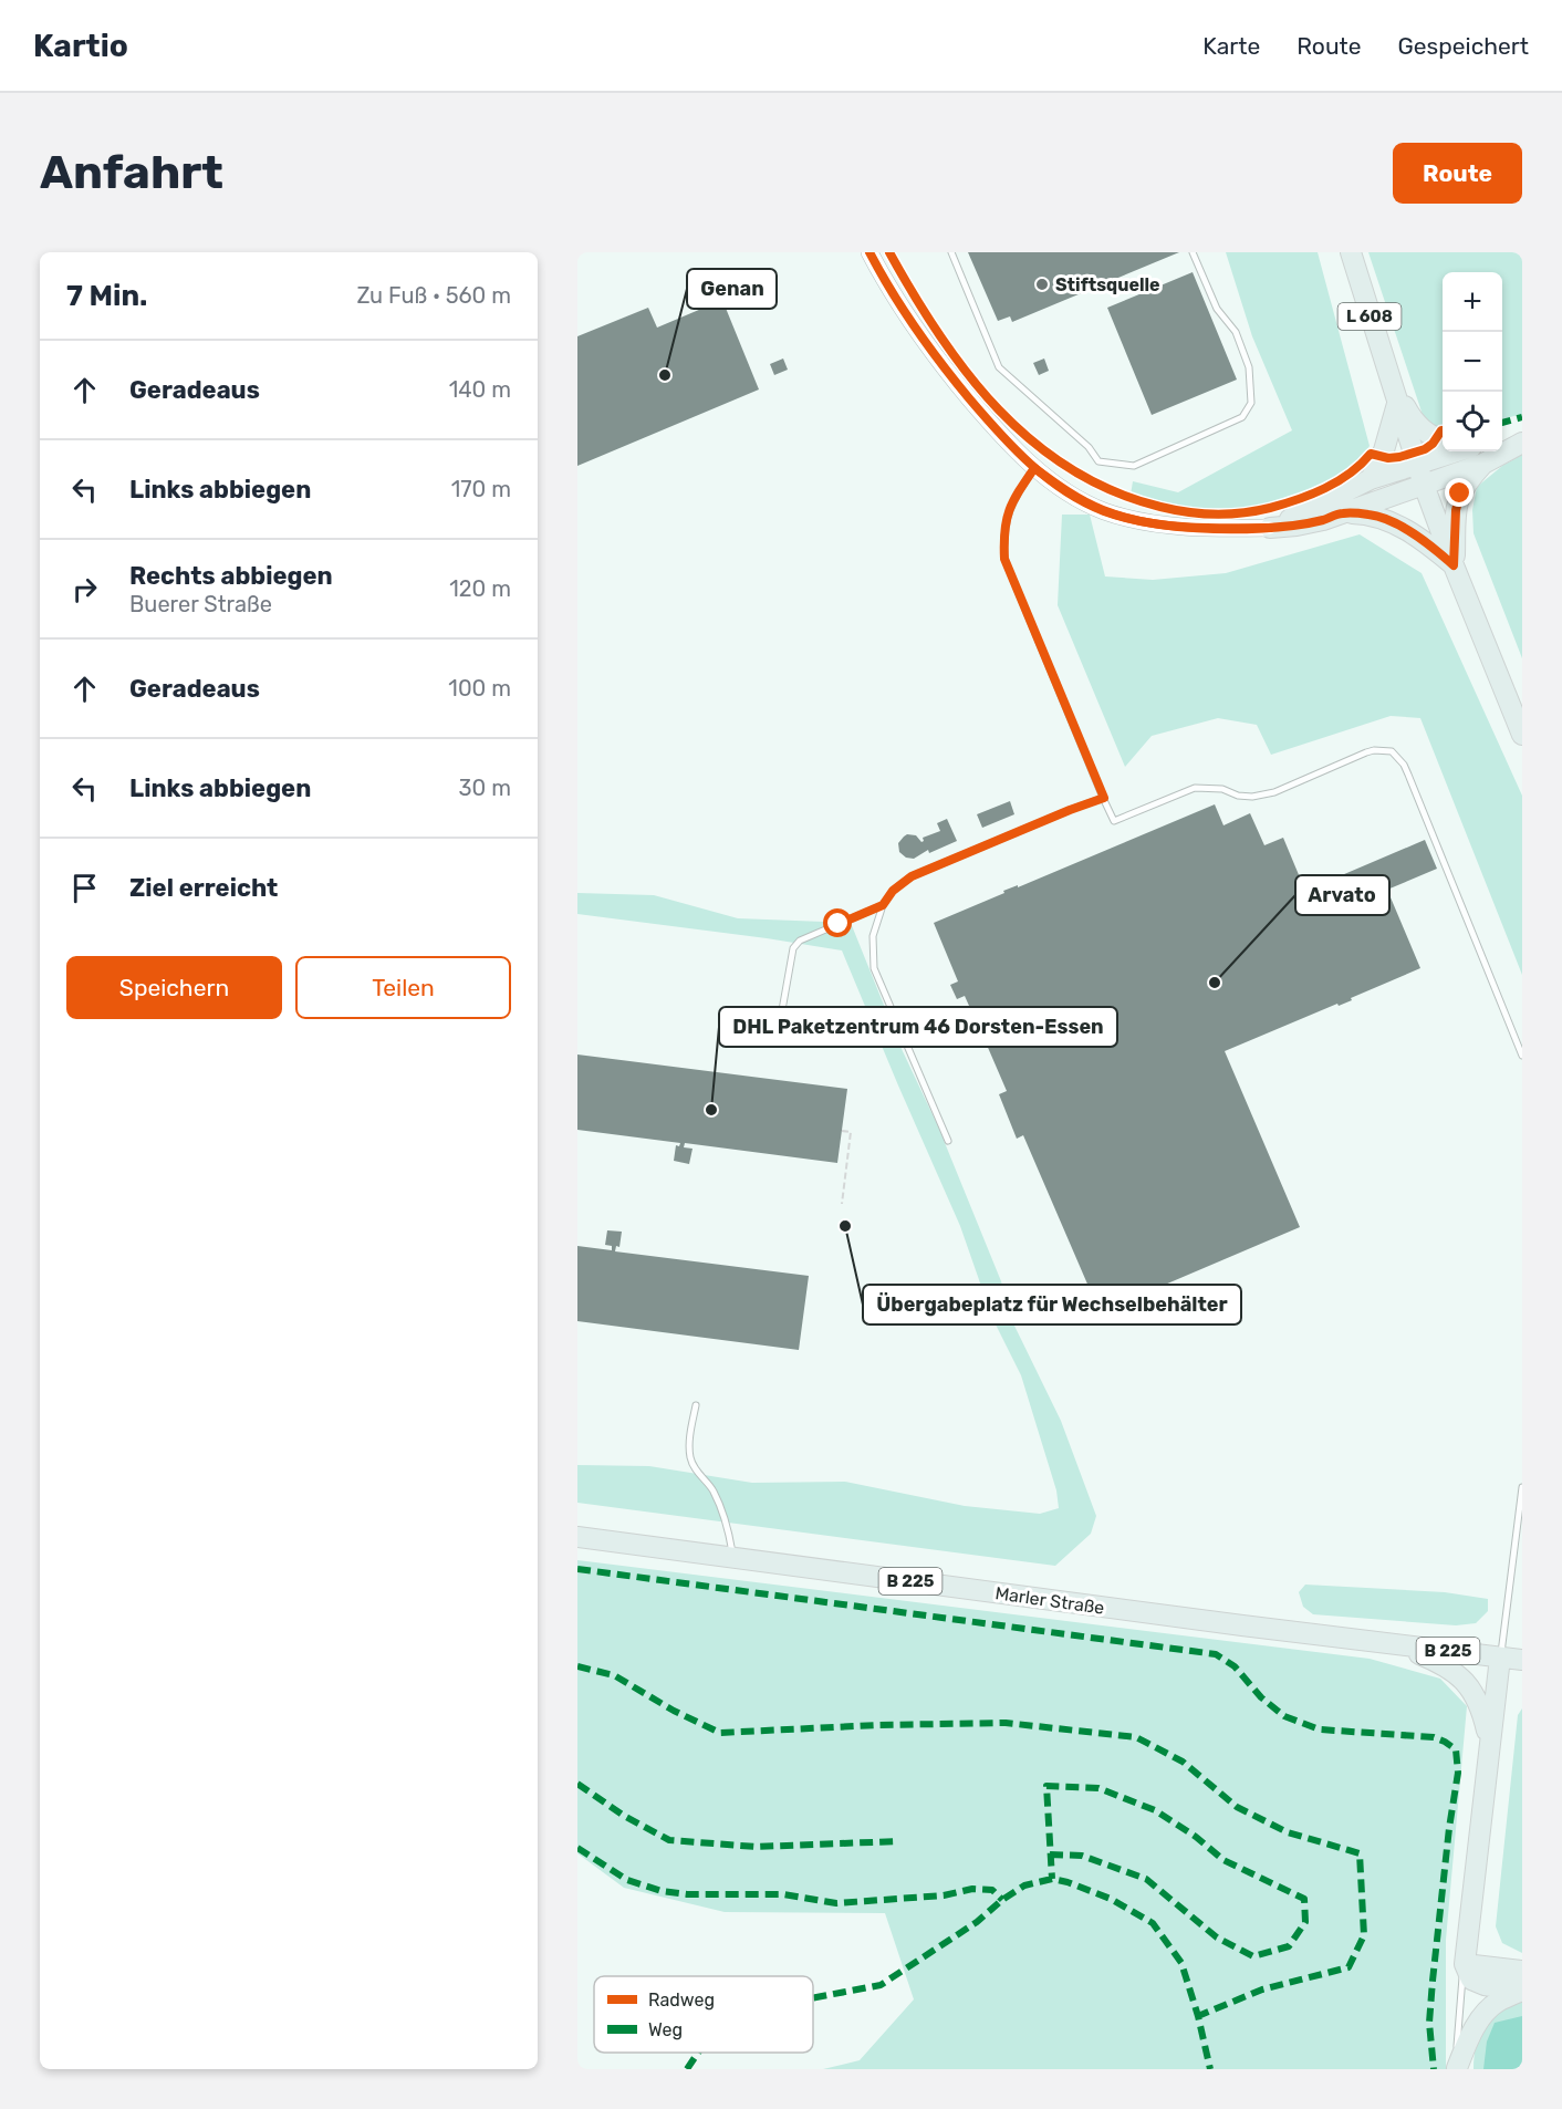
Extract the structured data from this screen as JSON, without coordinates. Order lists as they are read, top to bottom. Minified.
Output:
{"streets":{"main road":["L 608","B 225","Marler Straße"]},"places":["Stiftsquelle","Genan","Arvato","DHL Paketzentrum 46 Dorsten-Essen","Übergabeplatz für Wechselbehälter"],"legend":["Radweg","Weg"],"page":{"header":"Kartio","nav":["Karte","Route","Gespeichert"],"buttons":["Route",["Speichern","Teilen"]],"title":"Anfahrt","heading":["7 Min.","Zu Fuß · 560 m"],"map_buttons":["+","−"],"list":[["Geradeaus","140 m"],["Links abbiegen","170 m"],["Rechts abbiegen","Buerer Straße","120 m"],["Geradeaus","100 m"],["Links abbiegen","30 m"],"Ziel erreicht"]}}
